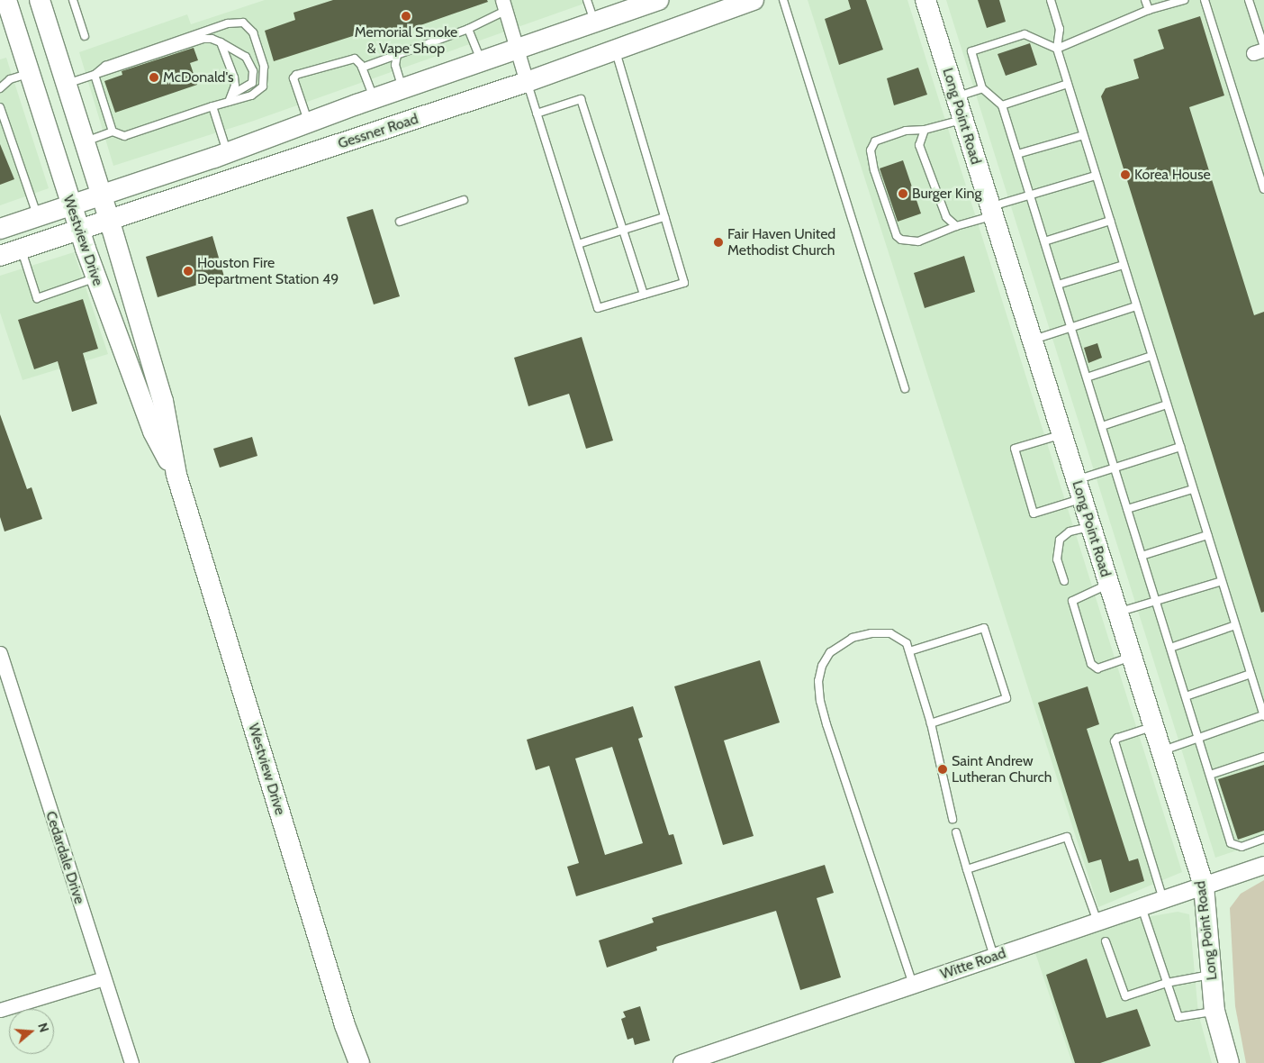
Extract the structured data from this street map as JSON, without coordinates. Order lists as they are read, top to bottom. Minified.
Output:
{"streets":{"main road":["Long Point Road","Gessner Road","Westview Drive"],"street":["Cedardale Drive","Witte Road"]},"crossings":[["Long Point Road","Witte Road"],["Gessner Road","Westview Drive"]],"places":["Memorial Smoke & Vape Shop","McDonald's","Korea House","Burger King","Fair Haven United Methodist Church","Houston Fire Department Station 49","Saint Andrew Lutheran Church"],"north":"right"}
